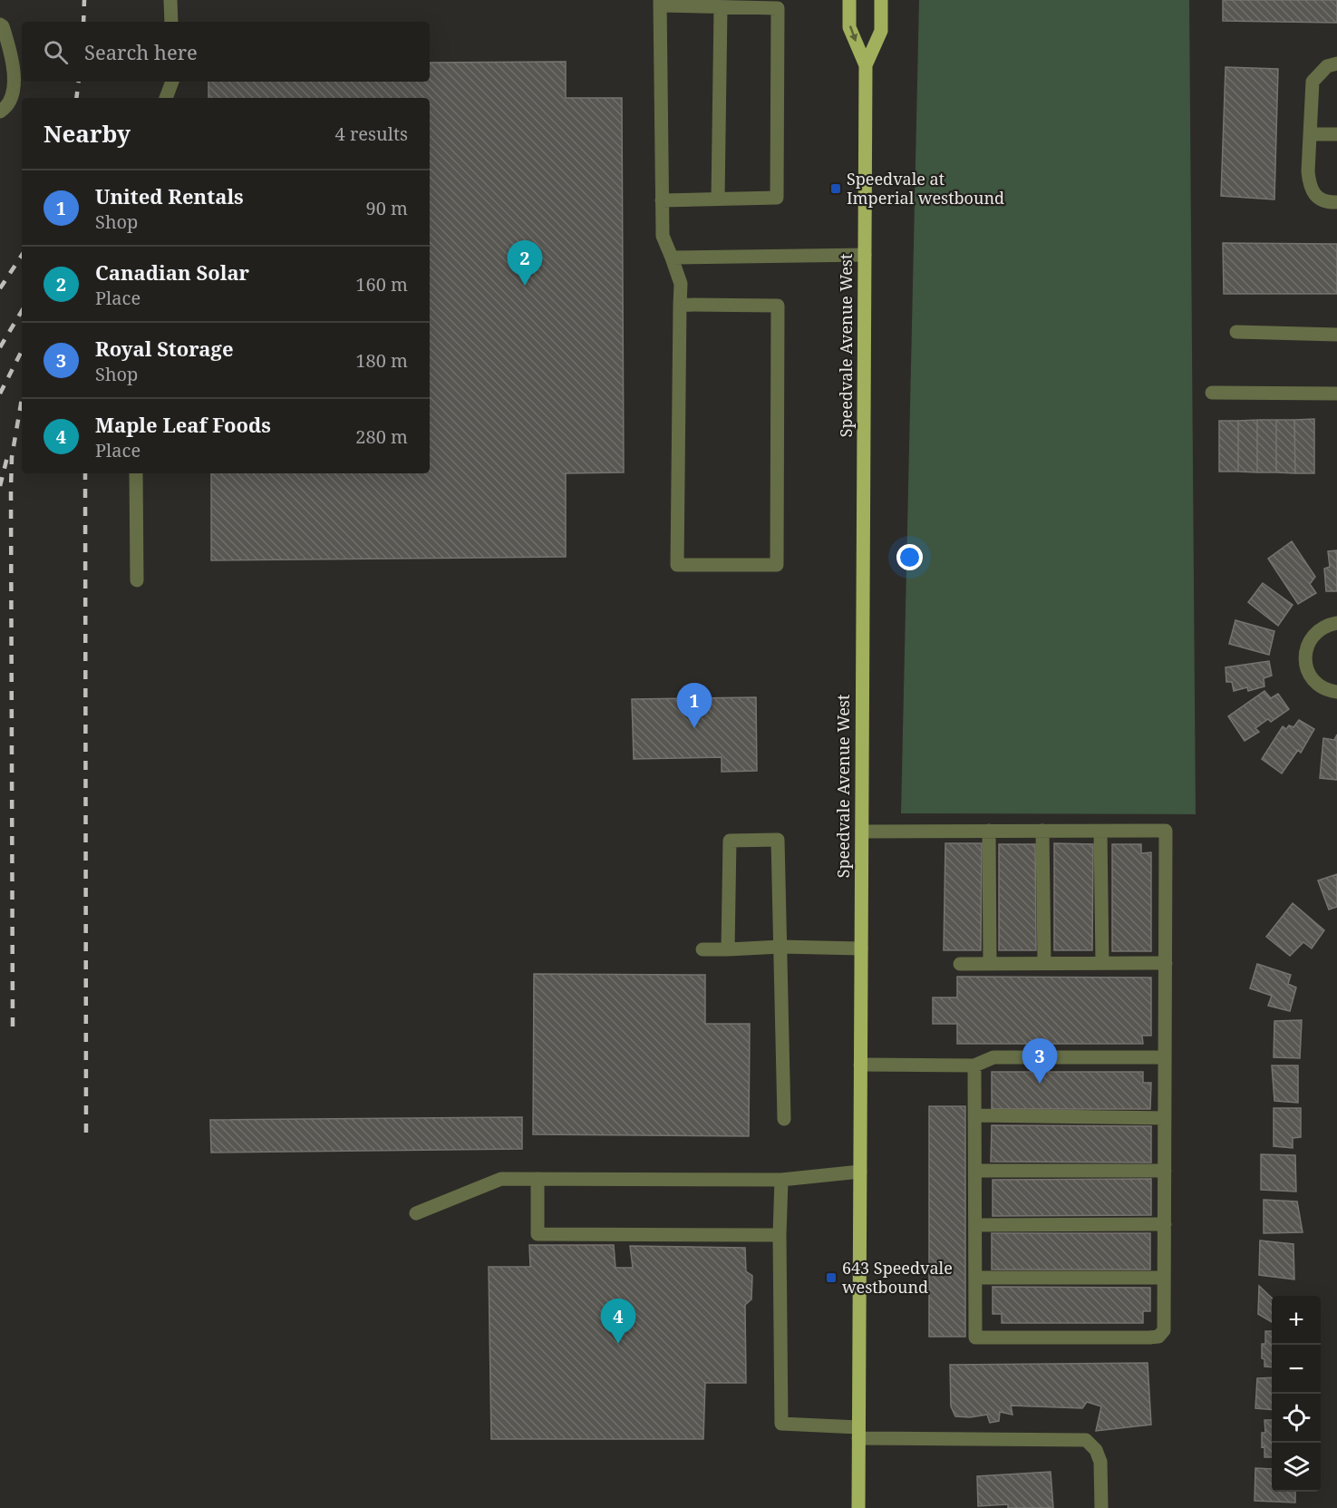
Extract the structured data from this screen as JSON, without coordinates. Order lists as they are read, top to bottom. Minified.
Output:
{"streets":{"main road":["Speedvale Avenue West"]},"places":{"transit":["Speedvale at Imperial westbound","643 Speedvale westbound"]},"page":{"search":"Search here","heading":["Nearby","4 results"],"list":[{"mark":"1","name":"United Rentals","note":"Shop","value":"90 m"},{"mark":"2","name":"Canadian Solar","note":"Place","value":"160 m"},{"mark":"3","name":"Royal Storage","note":"Shop","value":"180 m"},{"mark":"4","name":"Maple Leaf Foods","note":"Place","value":"280 m"}],"pins":["2","1","3","4"],"map_buttons":["+","−"]}}
